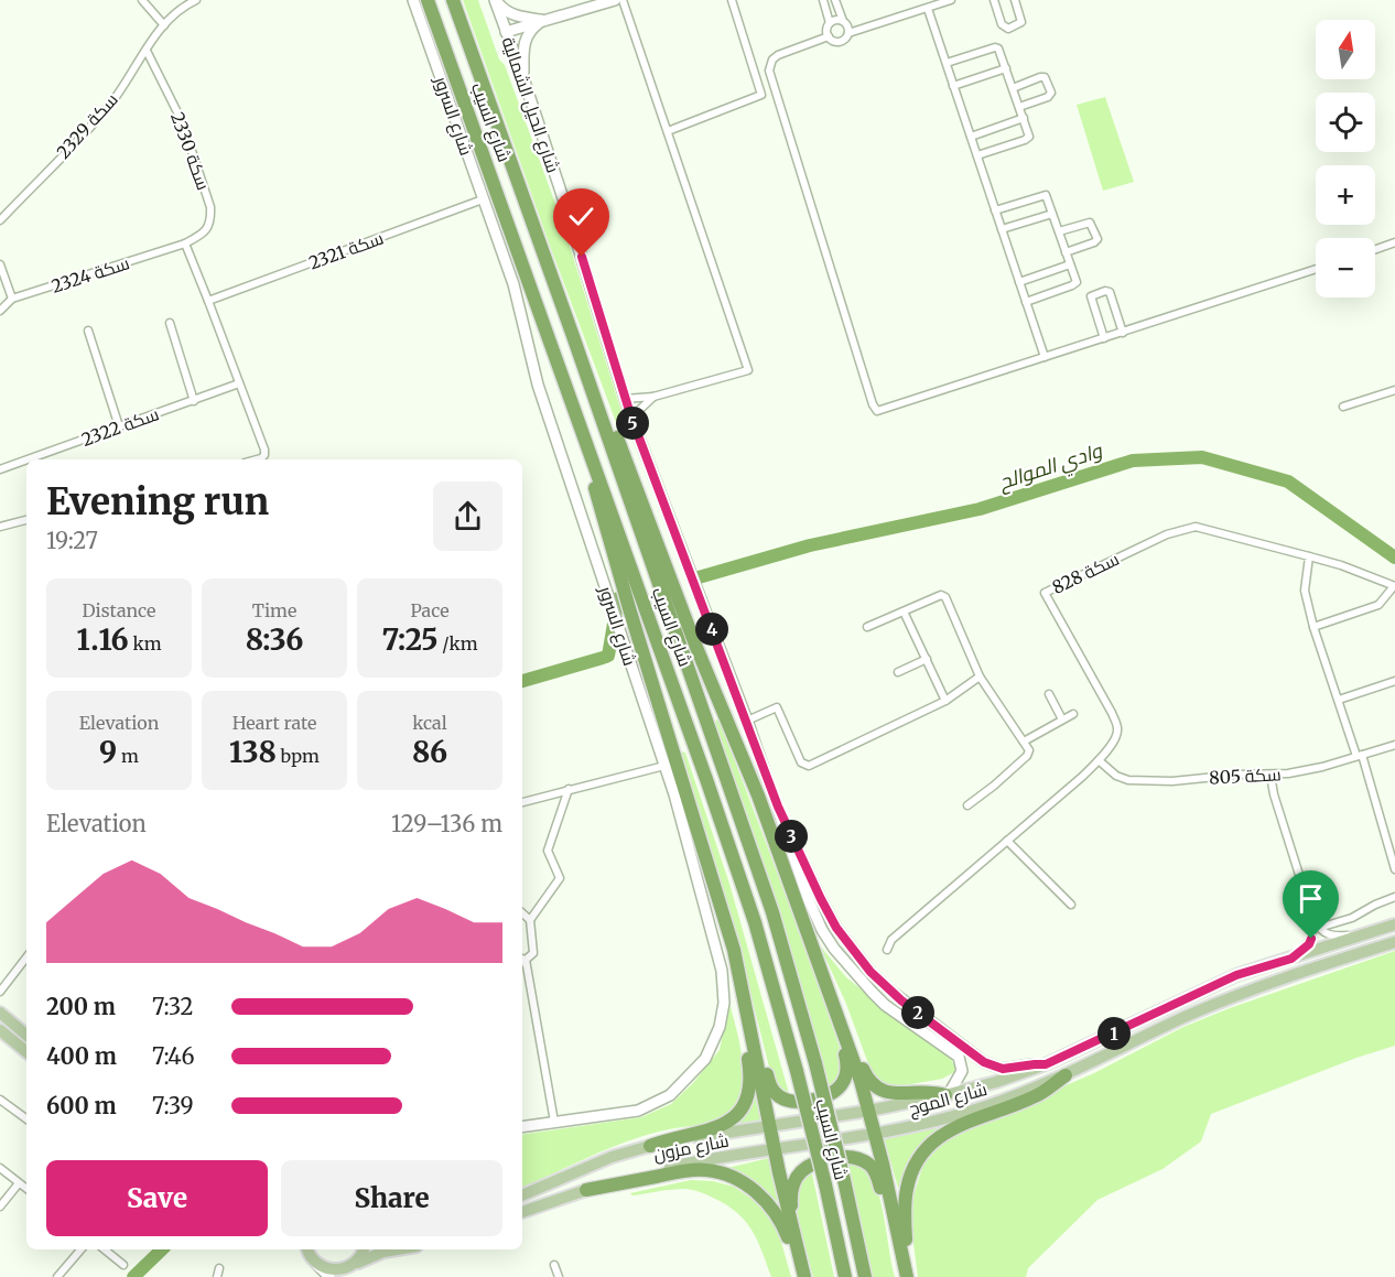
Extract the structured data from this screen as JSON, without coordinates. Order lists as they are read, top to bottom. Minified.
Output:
{"streets":{"highway":["شارع السيب"],"main road":["شارع الموج","شارع مزون"],"street":["شارع الحيل الشمالية","شارع السرور","سكة 2329","سكة 2330","سكة 2321","سكة 2324","سكة 2322","سكة 828","سكة 805"]},"crossings":[["شارع الحيل الشمالية","شارع الموج"],["شارع السرور","سكة 2321"],["سكة 2329","سكة 2330"],["سكة 2330","سكة 2324"],["سكة 828","سكة 805"],["شارع الموج","شارع مزون"]],"water":["وادي الموالح"],"north":"top","page":{"map_buttons":["+","−"],"pins":["5","4","3","2","1"],"heading":["Evening run","19:27"],"stats":[["Distance","1.16 km"],["Time","8:36"],["Pace","7:25 /km"],["Elevation","9 m"],["Heart rate","138 bpm"],["kcal","86"]],"chart":["Elevation","129–136 m"],"list":[{"name":"200 m","note":"7:32"},{"name":"400 m","note":"7:46"},{"name":"600 m","note":"7:39"}],"buttons":["Save","Share"]}}
